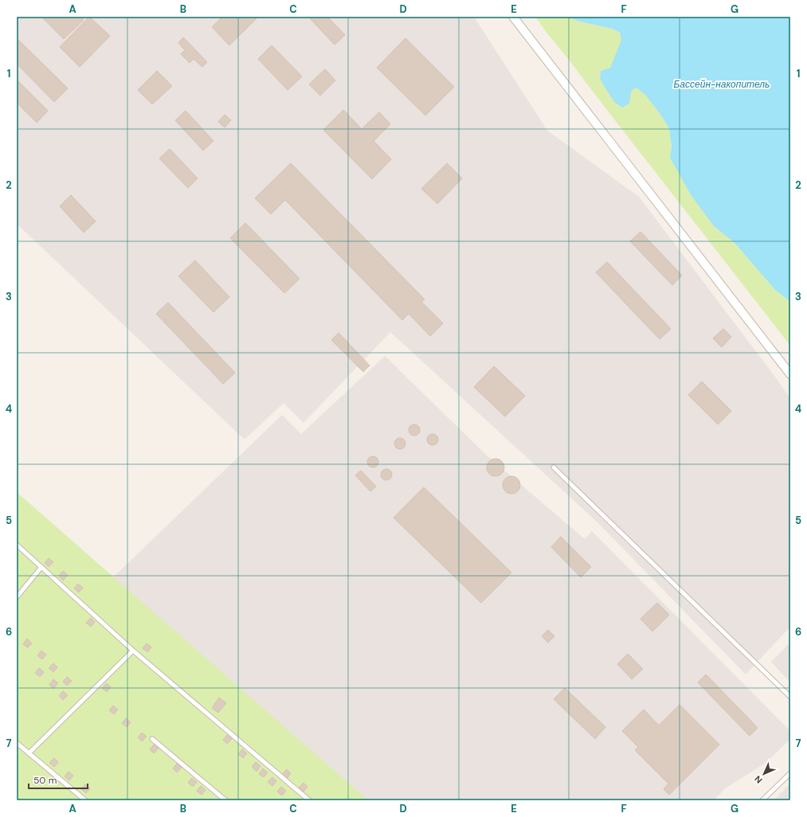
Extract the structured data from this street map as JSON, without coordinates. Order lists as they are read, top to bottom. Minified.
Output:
{"water":["Бассейн-накопитель"],"scale_bar":"50 m","north":"bottom left","grid":{"columns":["A","B","C","D","E","F","G"],"rows":["1","2","3","4","5","6","7"]}}
